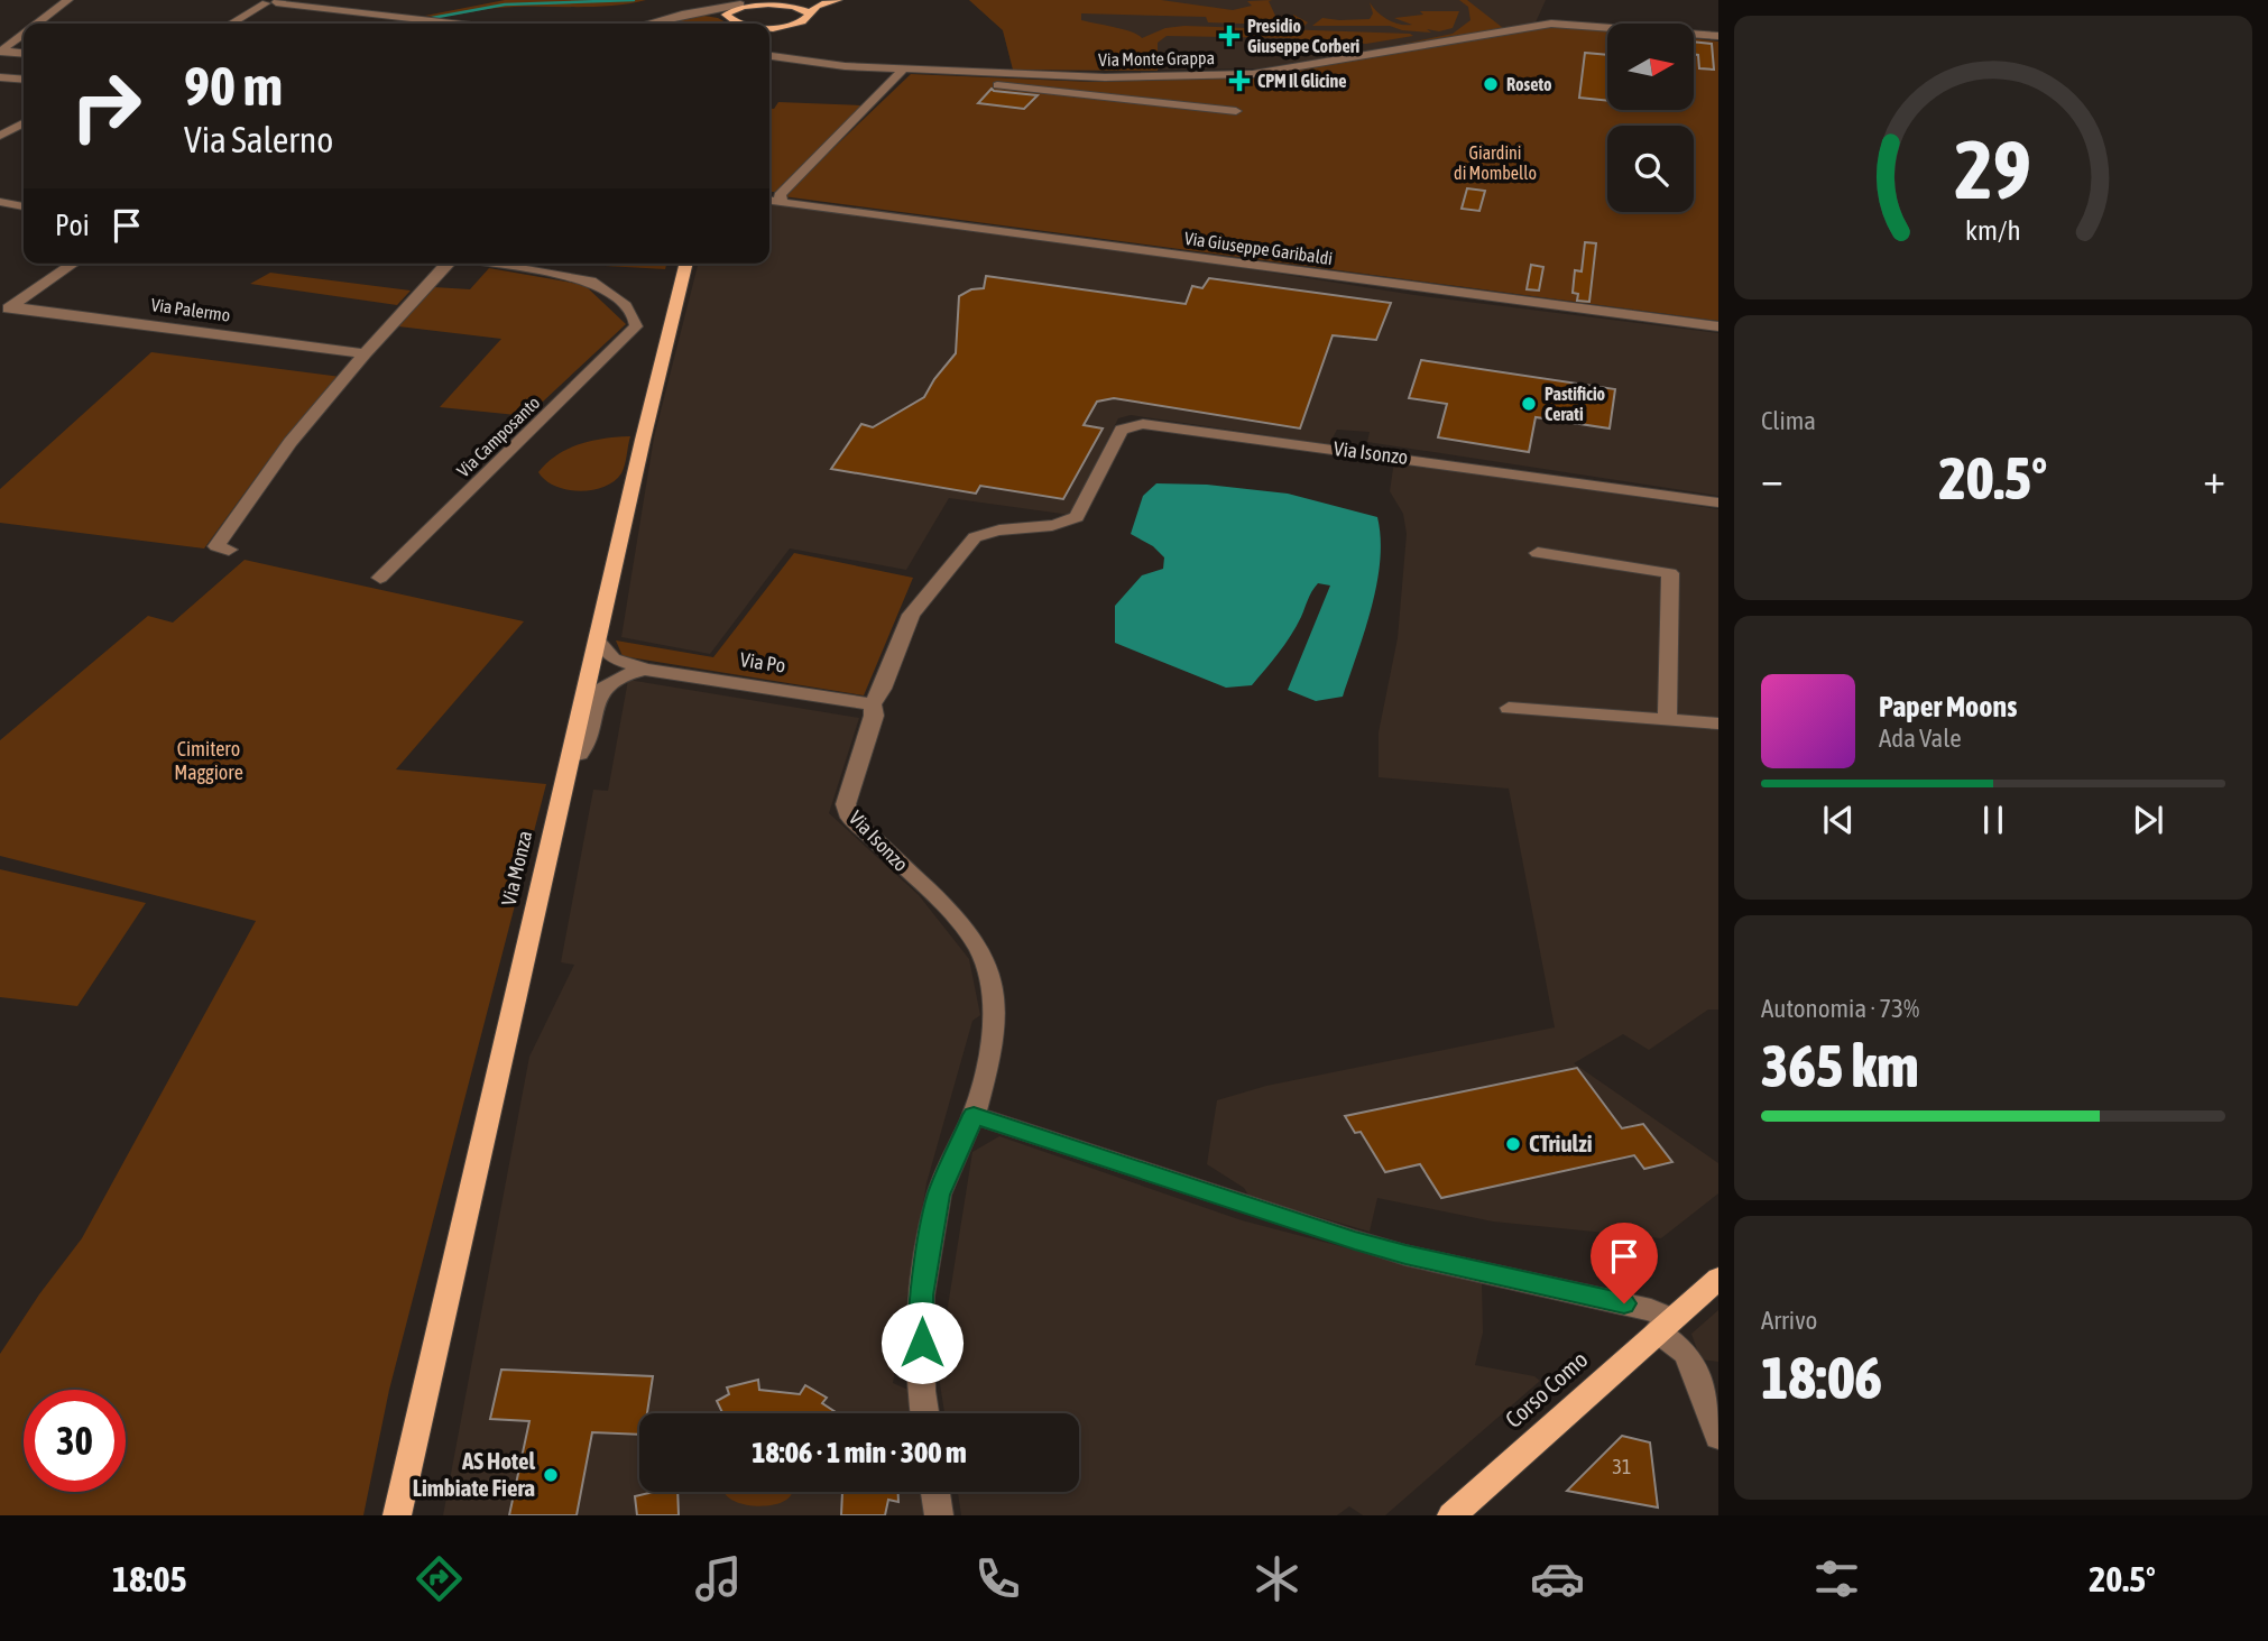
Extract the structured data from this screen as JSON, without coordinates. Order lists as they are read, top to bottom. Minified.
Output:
{"streets":{"main road":["Via Monza","Corso Como"],"street":["Via Monte Grappa","Via Giuseppe Garibaldi","Via Palermo","Via Camposanto","Via Isonzo","Via Po"]},"crossings":[["Via Isonzo","Via Po"],["Via Po","Via Monza"]],"parks":["Giardini di Mombello","Cimitero Maggiore"],"places":{"health":["Presidio Giuseppe Corberi","CPM Il Glicine"],"other":["Roseto","Pastificio Cerati","CTriulzi","AS Hotel Limbiate Fiera"]},"house_numbers":["31"],"north":"right","page":{"turn":["90 m","Via Salerno"],"then":"Poi","tile":["Clima",["Autonomia · 73%","365 km"],["Arrivo","18:06"]],"heat":["−","20.5°","+"],"song":["Paper Moons","Ada Vale"],"limit":"30","trip":"18:06 · 1 min · 300 m","tabs":["18:05","20.5°"],"gauge":["29","km/h"]}}
